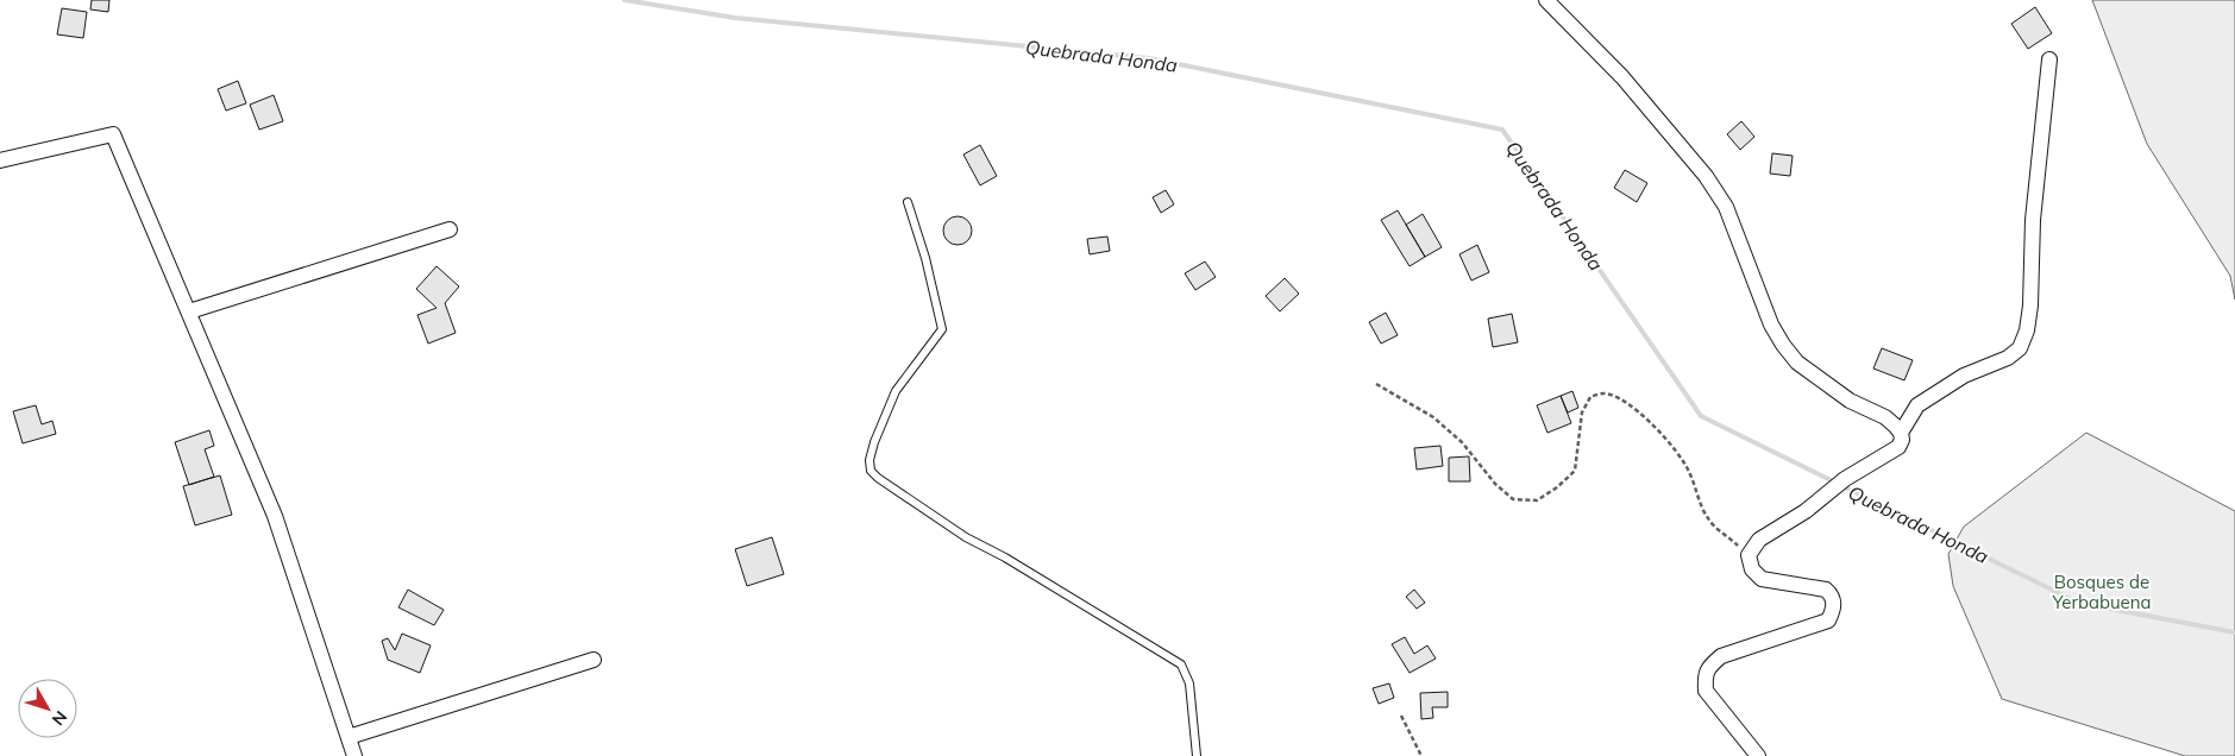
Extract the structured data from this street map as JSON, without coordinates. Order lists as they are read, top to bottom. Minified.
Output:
{"water":["Quebrada Honda"],"parks":["Bosques de Yerbabuena"],"north":"bottom right"}
